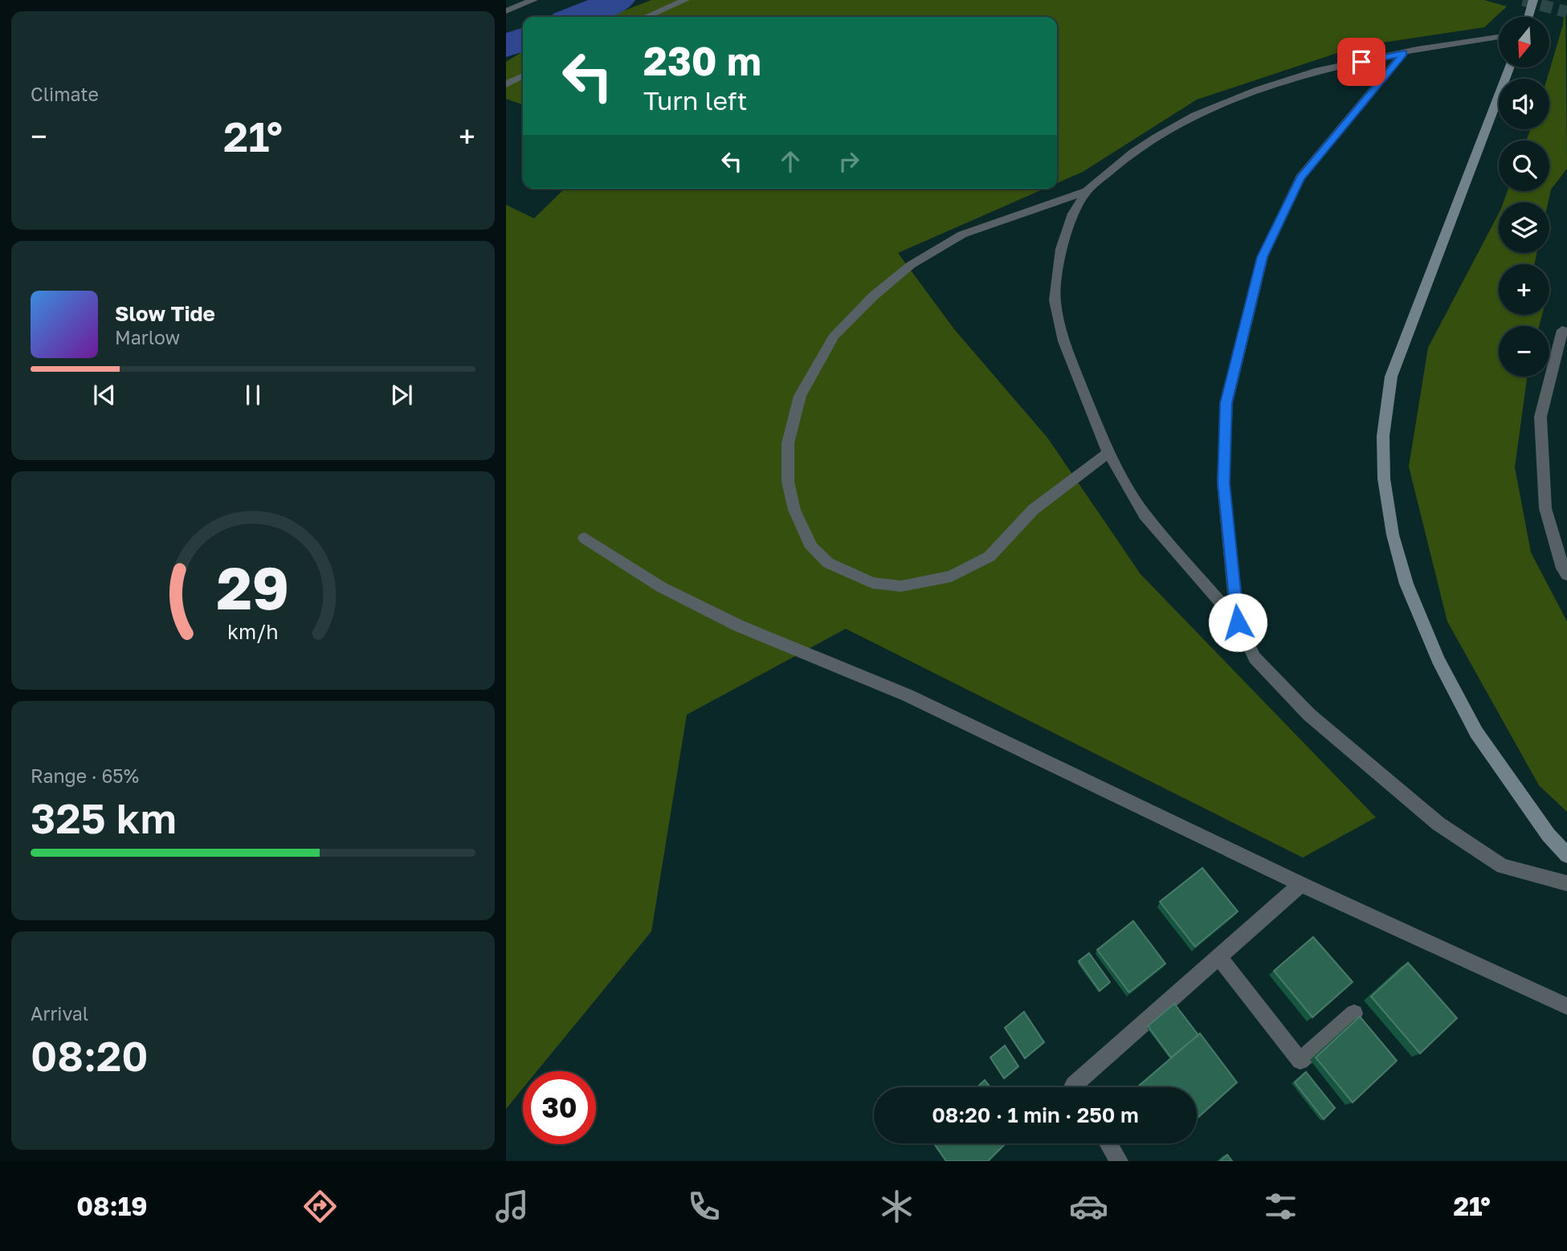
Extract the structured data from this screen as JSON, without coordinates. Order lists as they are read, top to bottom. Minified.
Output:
{"north":"bottom","page":{"tile":["Climate",["Range · 65%","325 km"],["Arrival","08:20"]],"map_buttons":["+","−"],"turn":["230 m","Turn left"],"heat":["−","21°","+"],"song":["Slow Tide","Marlow"],"limit":"30","trip":"08:20 · 1 min · 250 m","tabs":["08:19","21°"],"gauge":["29","km/h"]}}
